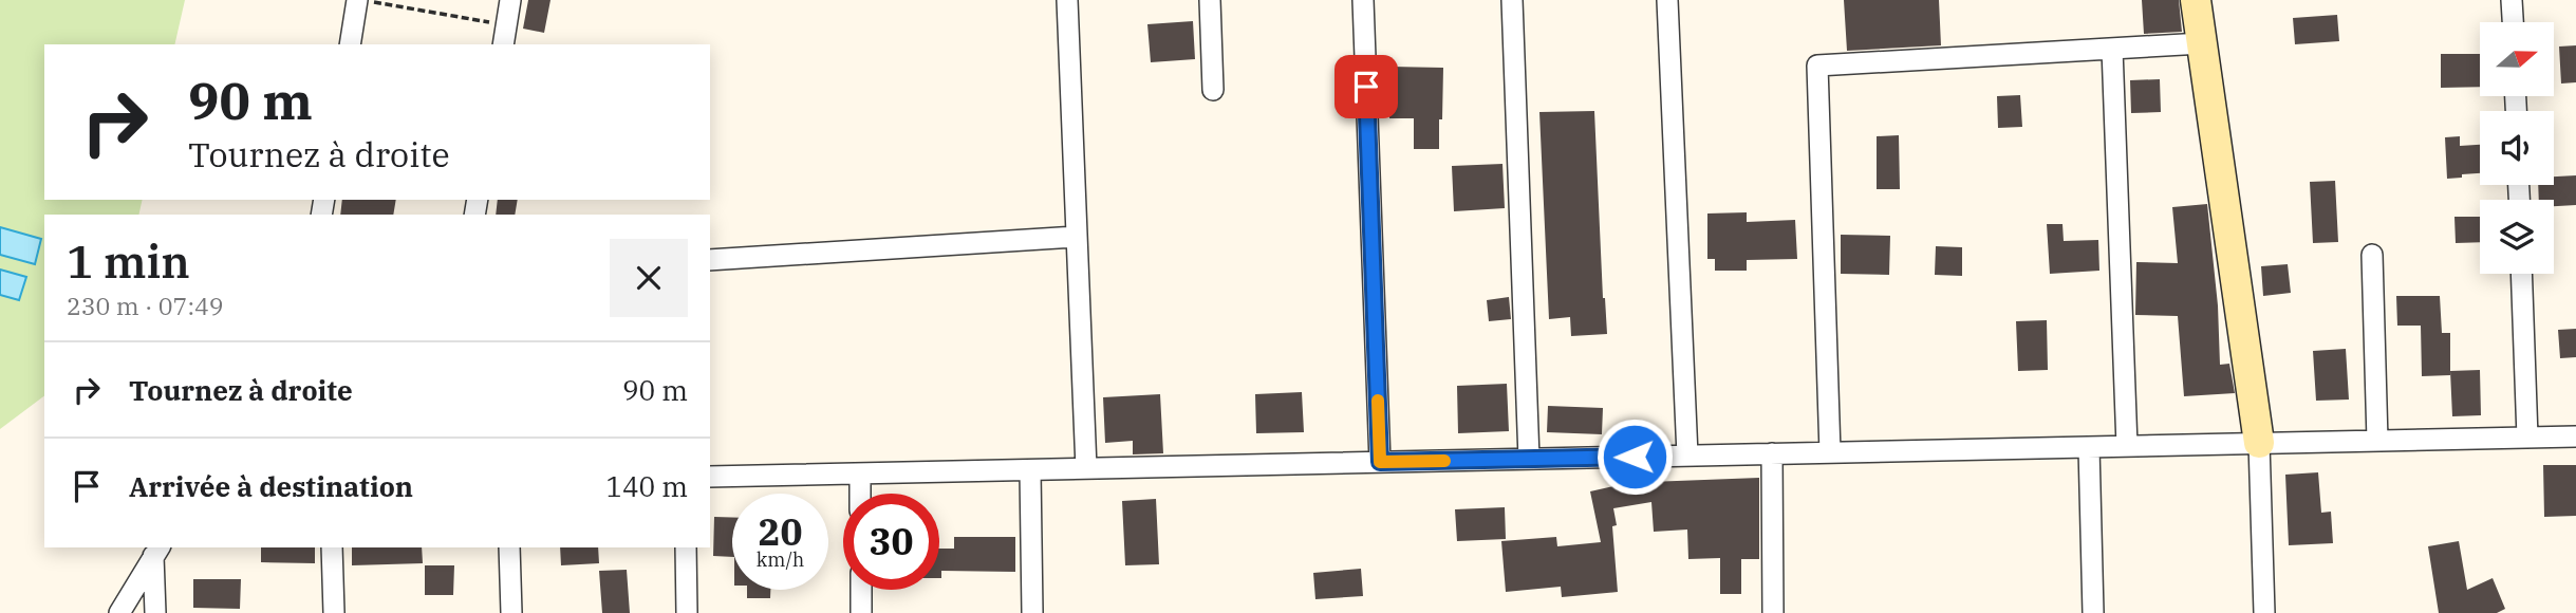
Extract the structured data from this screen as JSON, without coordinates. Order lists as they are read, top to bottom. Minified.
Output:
{"north":"right","page":{"turn":["90 m","Tournez à droite"],"heading":["1 min","230 m · 07:49"],"list":[{"name":"Tournez à droite","value":"90 m"},{"name":"Arrivée à destination","value":"140 m"}],"speed":"20 km/h","limit":"30"}}
